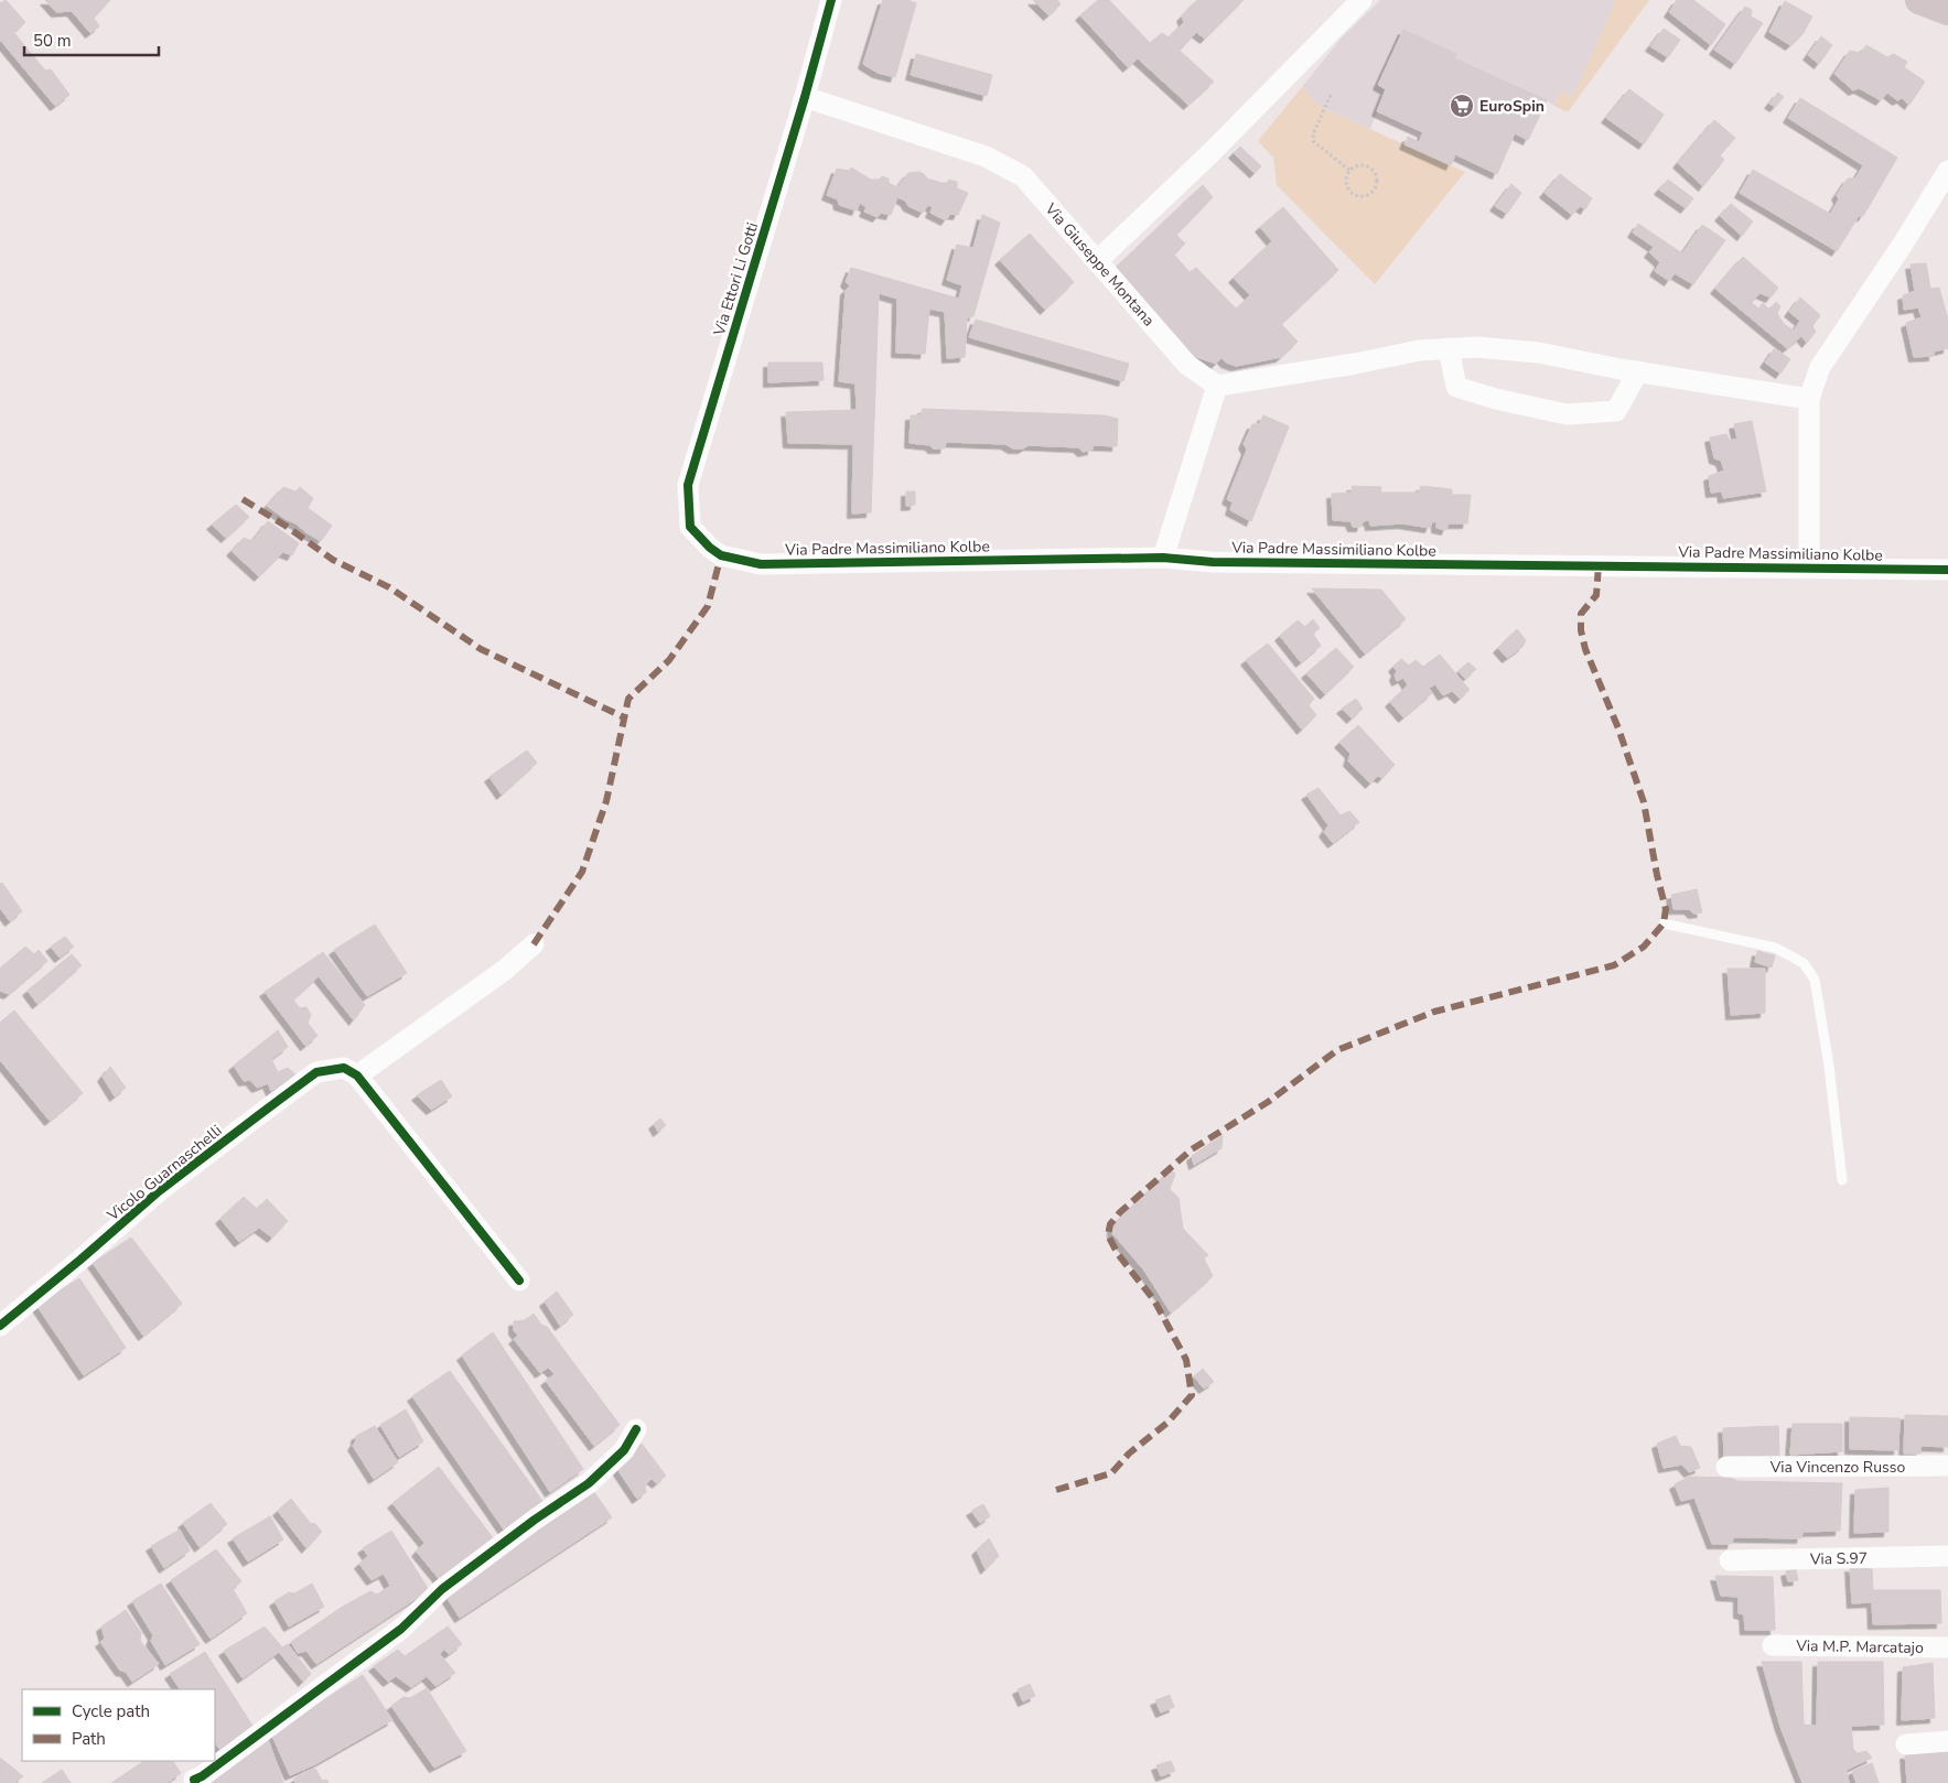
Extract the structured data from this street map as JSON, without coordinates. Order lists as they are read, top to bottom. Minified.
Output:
{"streets":{"street":["Via Giuseppe Montana","Via Ettori Li Gotti","Via Padre Massimiliano Kolbe","Vicolo Guarnaschelli","Via Vincenzo Russo","Via S.97","Via M.P. Marcatajo"]},"crossings":[["Via Giuseppe Montana","Via Ettori Li Gotti"],["Via Ettori Li Gotti","Via Padre Massimiliano Kolbe"]],"places":{"supermarket":["EuroSpin"]},"legend":["Cycle path","Path"],"scale_bar":"50 m"}
